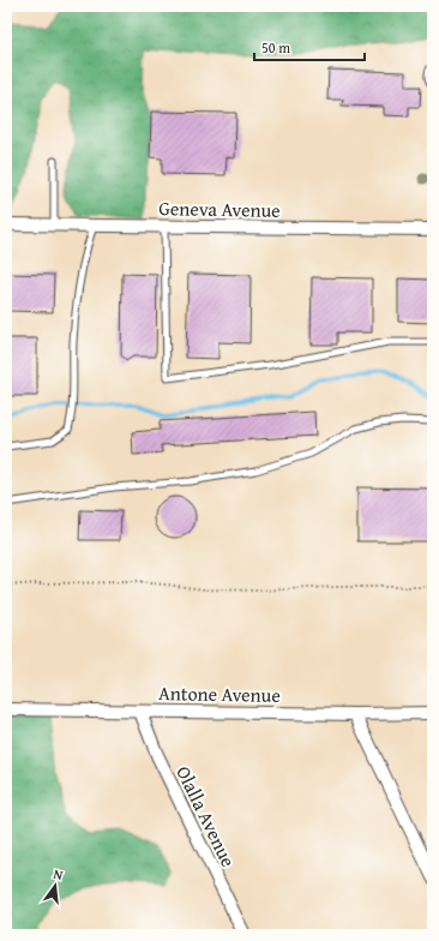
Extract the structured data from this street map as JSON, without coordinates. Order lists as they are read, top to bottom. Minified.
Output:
{"streets":{"street":["Geneva Avenue","Antone Avenue","Olalla Avenue"]},"crossings":[["Antone Avenue","Olalla Avenue"]],"scale_bar":"50 m","north":"top"}
